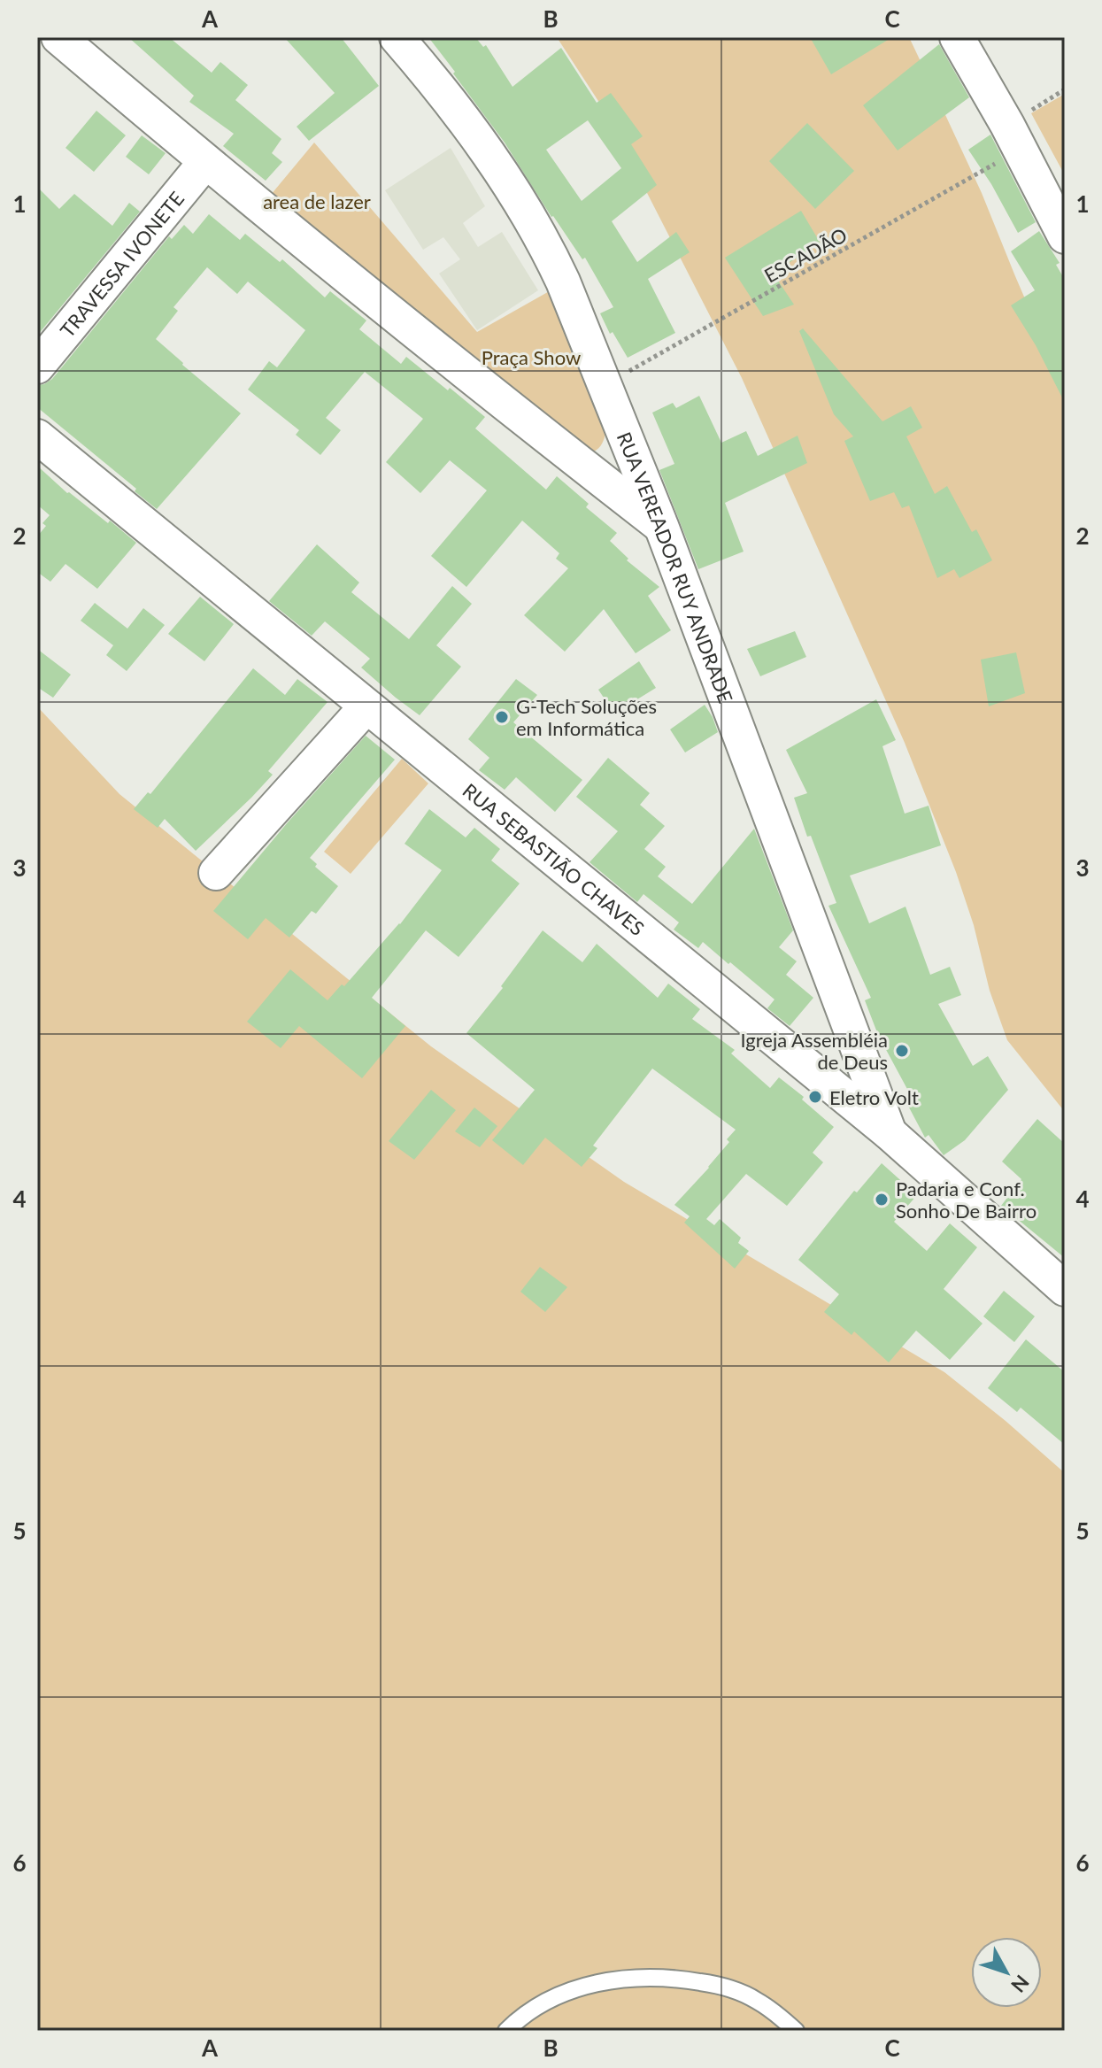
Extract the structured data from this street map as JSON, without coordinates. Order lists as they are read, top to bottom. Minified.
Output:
{"streets":{"street":["TRAVESSA IVONETE","RUA VEREADOR RUY ANDRADE","RUA SEBASTIÃO CHAVES"],"path":["ESCADÃO"]},"crossings":[["ESCADÃO","RUA VEREADOR RUY ANDRADE"],["RUA VEREADOR RUY ANDRADE","RUA SEBASTIÃO CHAVES"]],"parks":["area de lazer","Praça Show"],"places":["G-Tech Soluções em Informática","Igreja Assembléia de Deus","Eletro Volt","Padaria e Conf. Sonho De Bairro"],"north":"bottom right","grid":{"columns":["A","B","C"],"rows":["1","2","3","4","5","6"]}}
